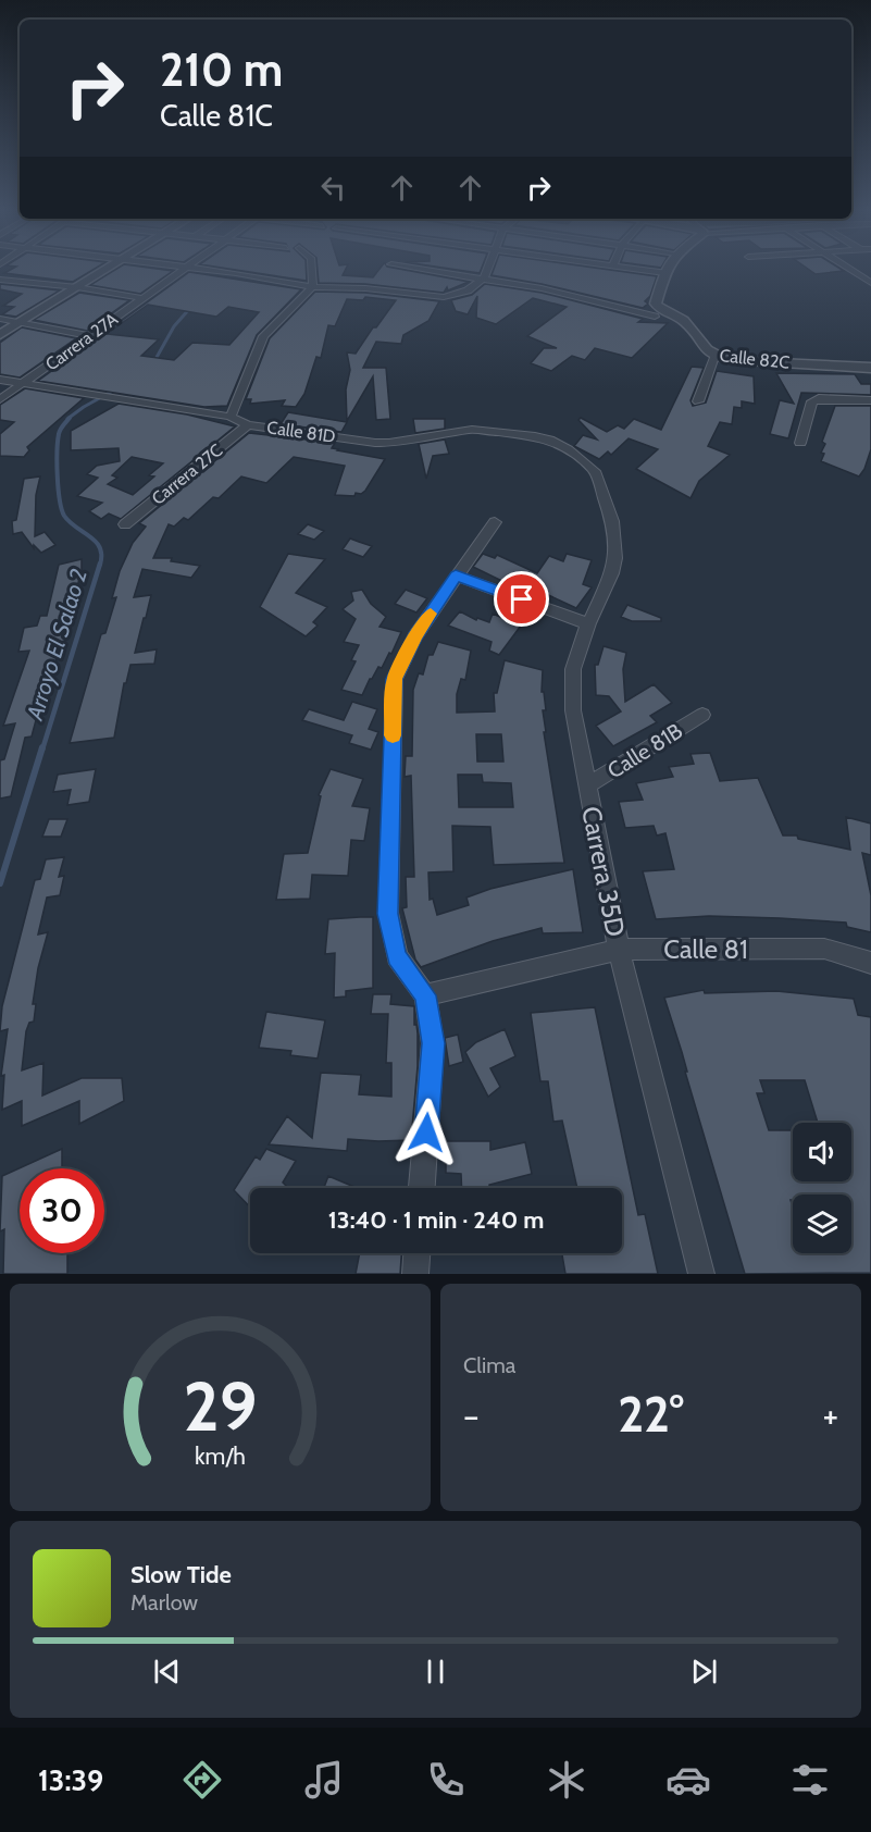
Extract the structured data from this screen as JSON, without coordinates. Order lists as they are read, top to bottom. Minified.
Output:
{"streets":{"street":["Carrera 27A","Calle 82C","Calle 81D","Carrera 27C","Calle 81B","Carrera 35D","Calle 81"]},"crossings":[["Carrera 27A","Calle 81D"],["Calle 81D","Carrera 27C"],["Calle 81D","Carrera 35D"],["Calle 81B","Carrera 35D"],["Carrera 35D","Calle 81"]],"water":["Arroyo El Salao 2"],"page":{"turn":["210 m","Calle 81C"],"limit":"30","trip":"13:40 · 1 min · 240 m","tile":"Clima","heat":["−","22°","+"],"song":["Slow Tide","Marlow"],"tabs":"13:39","gauge":["29","km/h"]}}
